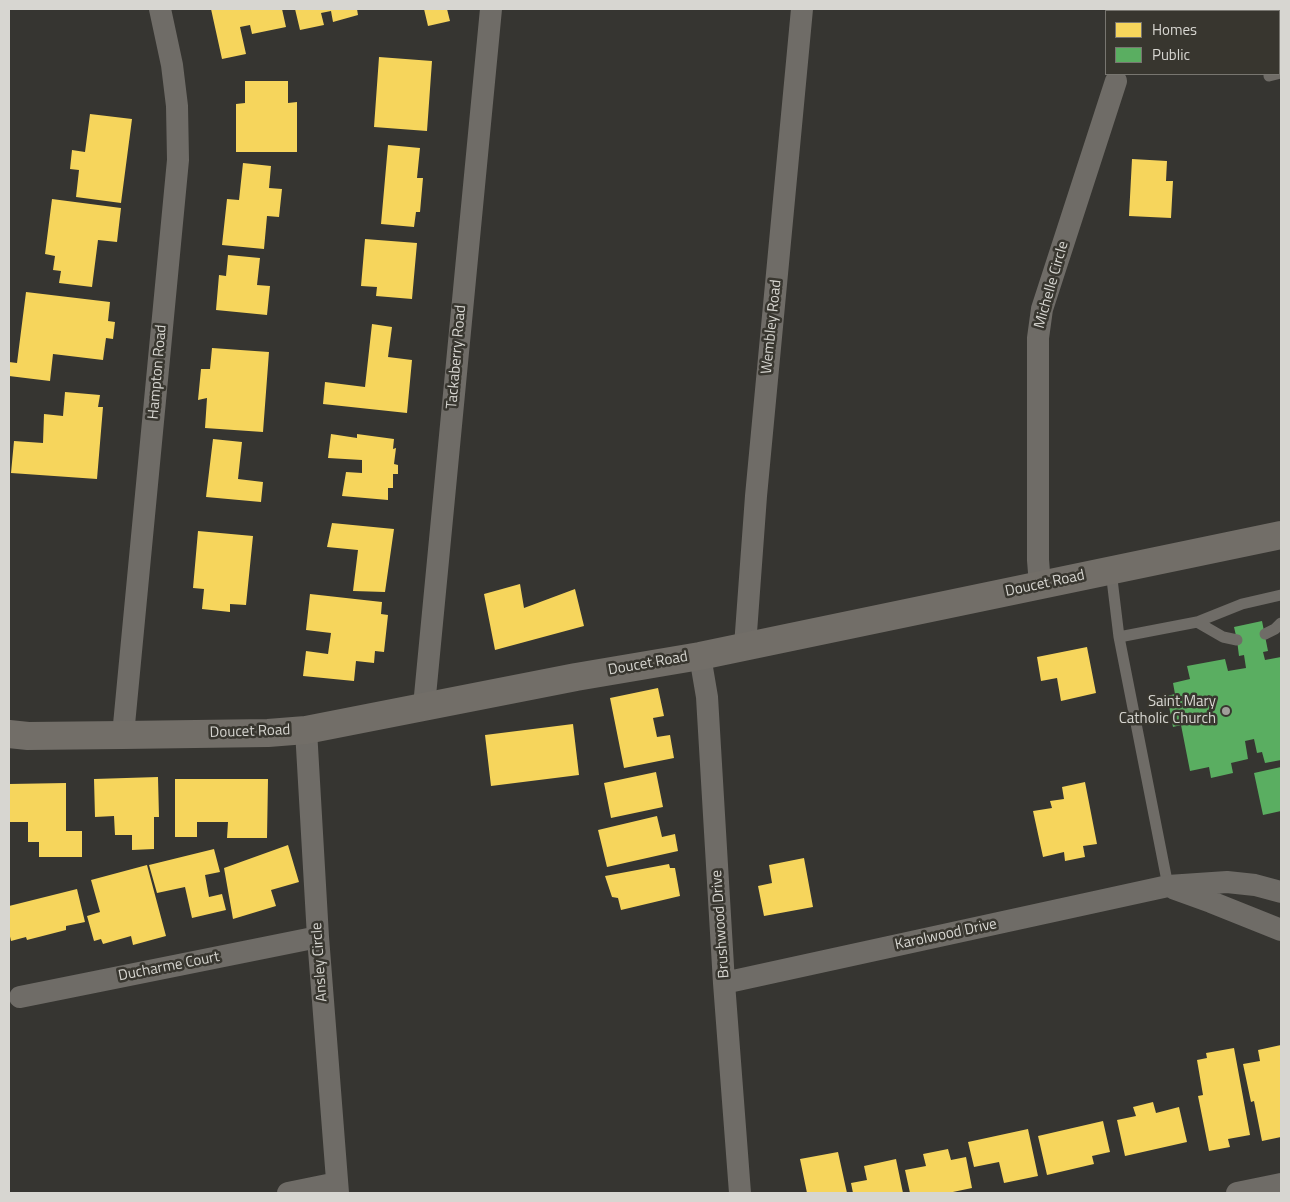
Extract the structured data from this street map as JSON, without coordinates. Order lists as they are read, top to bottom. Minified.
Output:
{"streets":{"street":["Michelle Circle","Wembley Road","Tackaberry Road","Hampton Road","Doucet Road","Brushwood Drive","Karolwood Drive","Ansley Circle","Ducharme Court"]},"crossings":[["Michelle Circle","Doucet Road"],["Wembley Road","Doucet Road"],["Tackaberry Road","Doucet Road"],["Hampton Road","Doucet Road"],["Doucet Road","Brushwood Drive"],["Doucet Road","Ansley Circle"],["Brushwood Drive","Karolwood Drive"],["Ansley Circle","Ducharme Court"]],"places":["Saint Mary Catholic Church"],"legend":["Homes","Public"]}
